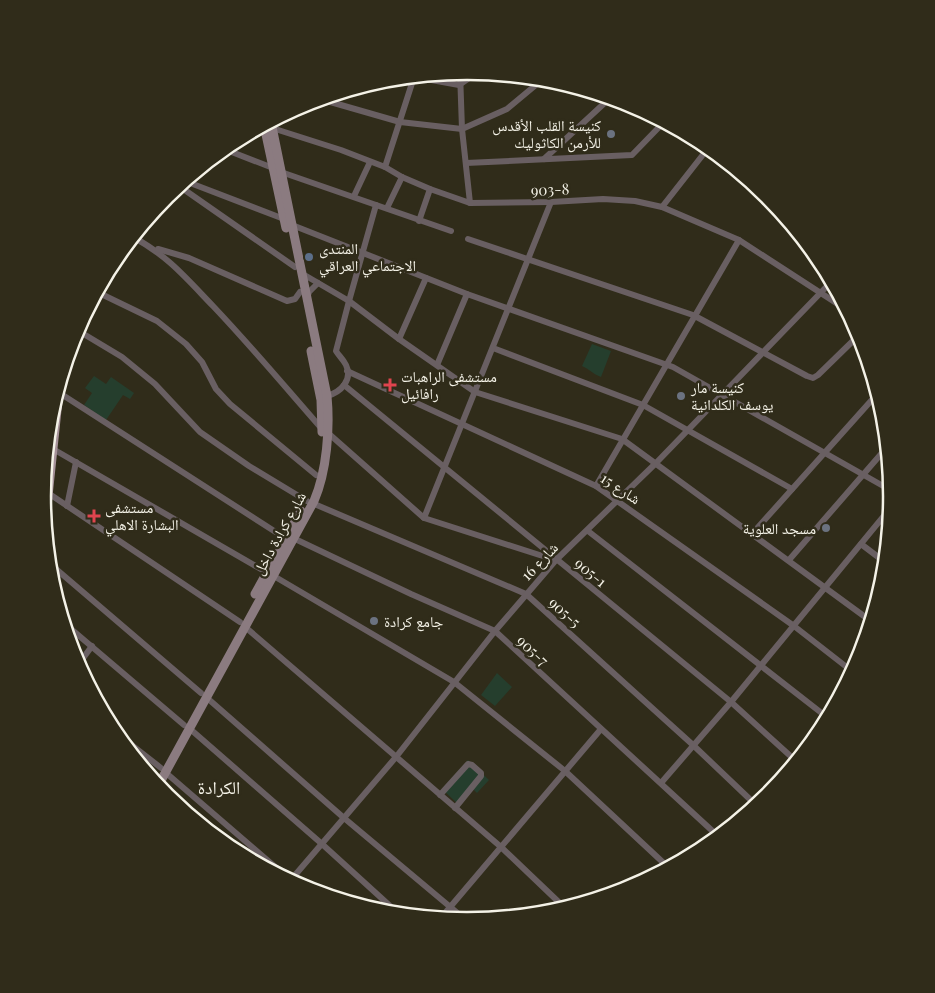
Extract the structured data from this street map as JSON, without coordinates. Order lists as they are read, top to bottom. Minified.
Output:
{"streets":{"main road":["شارع كرادة داخل"],"street":["903-8","شارع 15","شارع 16","905-1","905-5","905-7"]},"crossings":[["903-8","شارع 16"],["شارع 15","شارع 16"],["شارع كرادة داخل","905-5"],["شارع كرادة داخل","905-7"],["شارع 16","905-1"],["شارع 16","905-5"],["شارع 16","905-7"]],"districts":["الكرادة"],"places":{"other":["كنيسة القلب الأقدس للأرمن الكاثوليك","المنتدى الاجتماعي العراقي","كنيسة مار يوسف الكلدانية","مسجد العلوية","جامع كرادة"],"health":["مستشفى الراهبات رافائيل","مستشفى البشارة الاهلي"]}}
